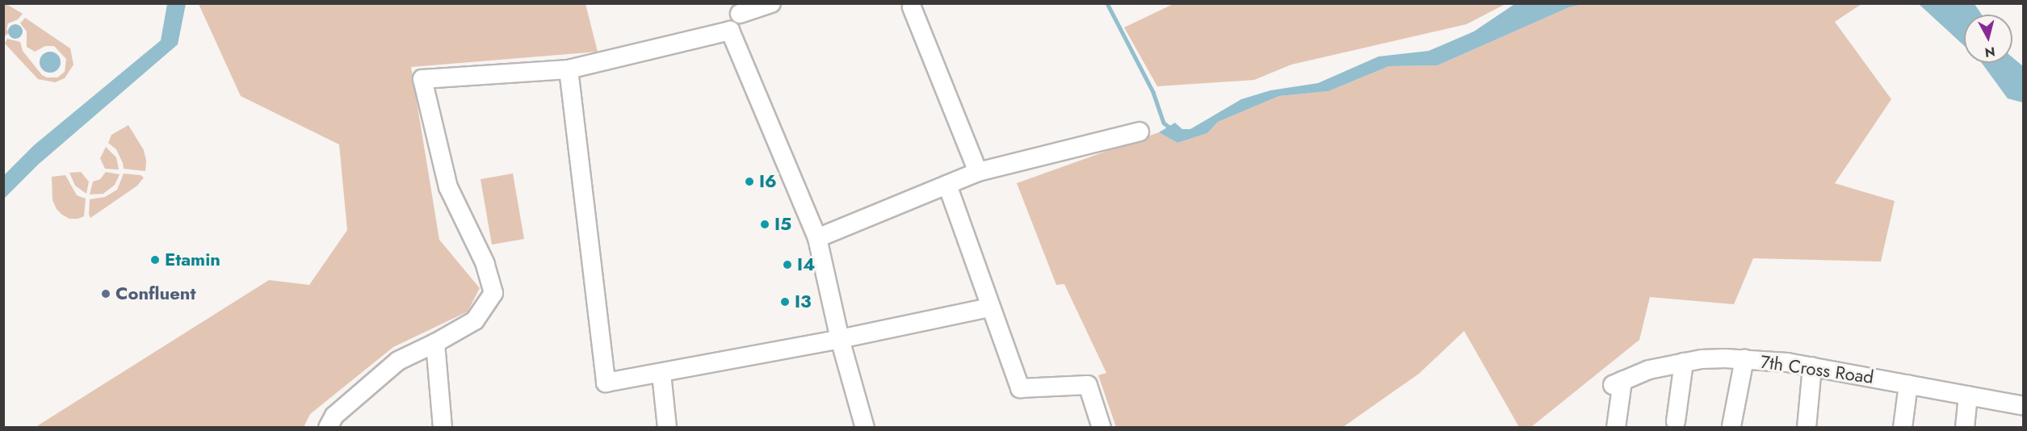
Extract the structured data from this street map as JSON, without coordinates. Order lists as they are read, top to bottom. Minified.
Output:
{"streets":{"street":["7th Cross Road"]},"places":["I6","I5","Etamin","I4","Confluent","I3"],"north":"bottom"}
